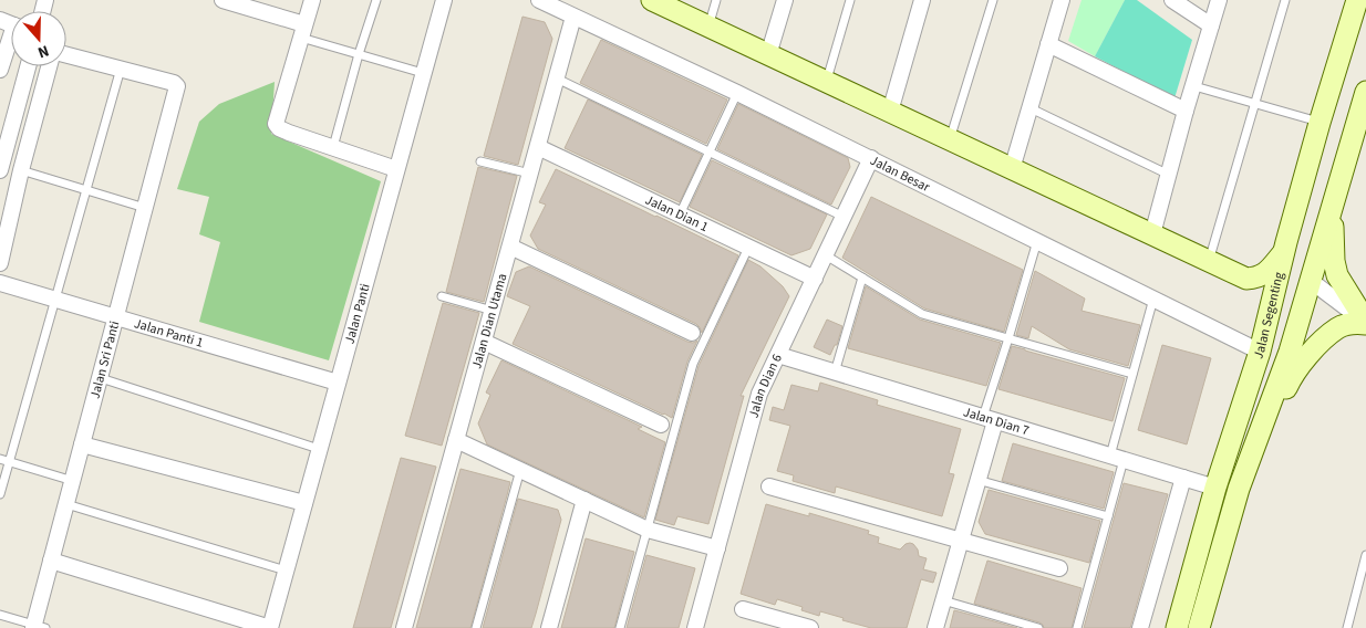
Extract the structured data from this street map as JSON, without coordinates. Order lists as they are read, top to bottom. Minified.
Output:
{"streets":{"street":["Jalan Besar","Jalan Dian 1","Jalan Panti","Jalan Segenting","Jalan Dian Utama","Jalan Panti 1","Jalan Sri Panti","Jalan Dian 6","Jalan Dian 7"]},"crossings":[["Jalan Besar","Jalan Segenting"],["Jalan Besar","Jalan Dian Utama"],["Jalan Besar","Jalan Dian 6"],["Jalan Dian 1","Jalan Dian Utama"],["Jalan Dian 1","Jalan Dian 6"],["Jalan Panti","Jalan Panti 1"],["Jalan Segenting","Jalan Dian 7"],["Jalan Panti 1","Jalan Sri Panti"],["Jalan Dian 6","Jalan Dian 7"]],"north":"bottom"}
